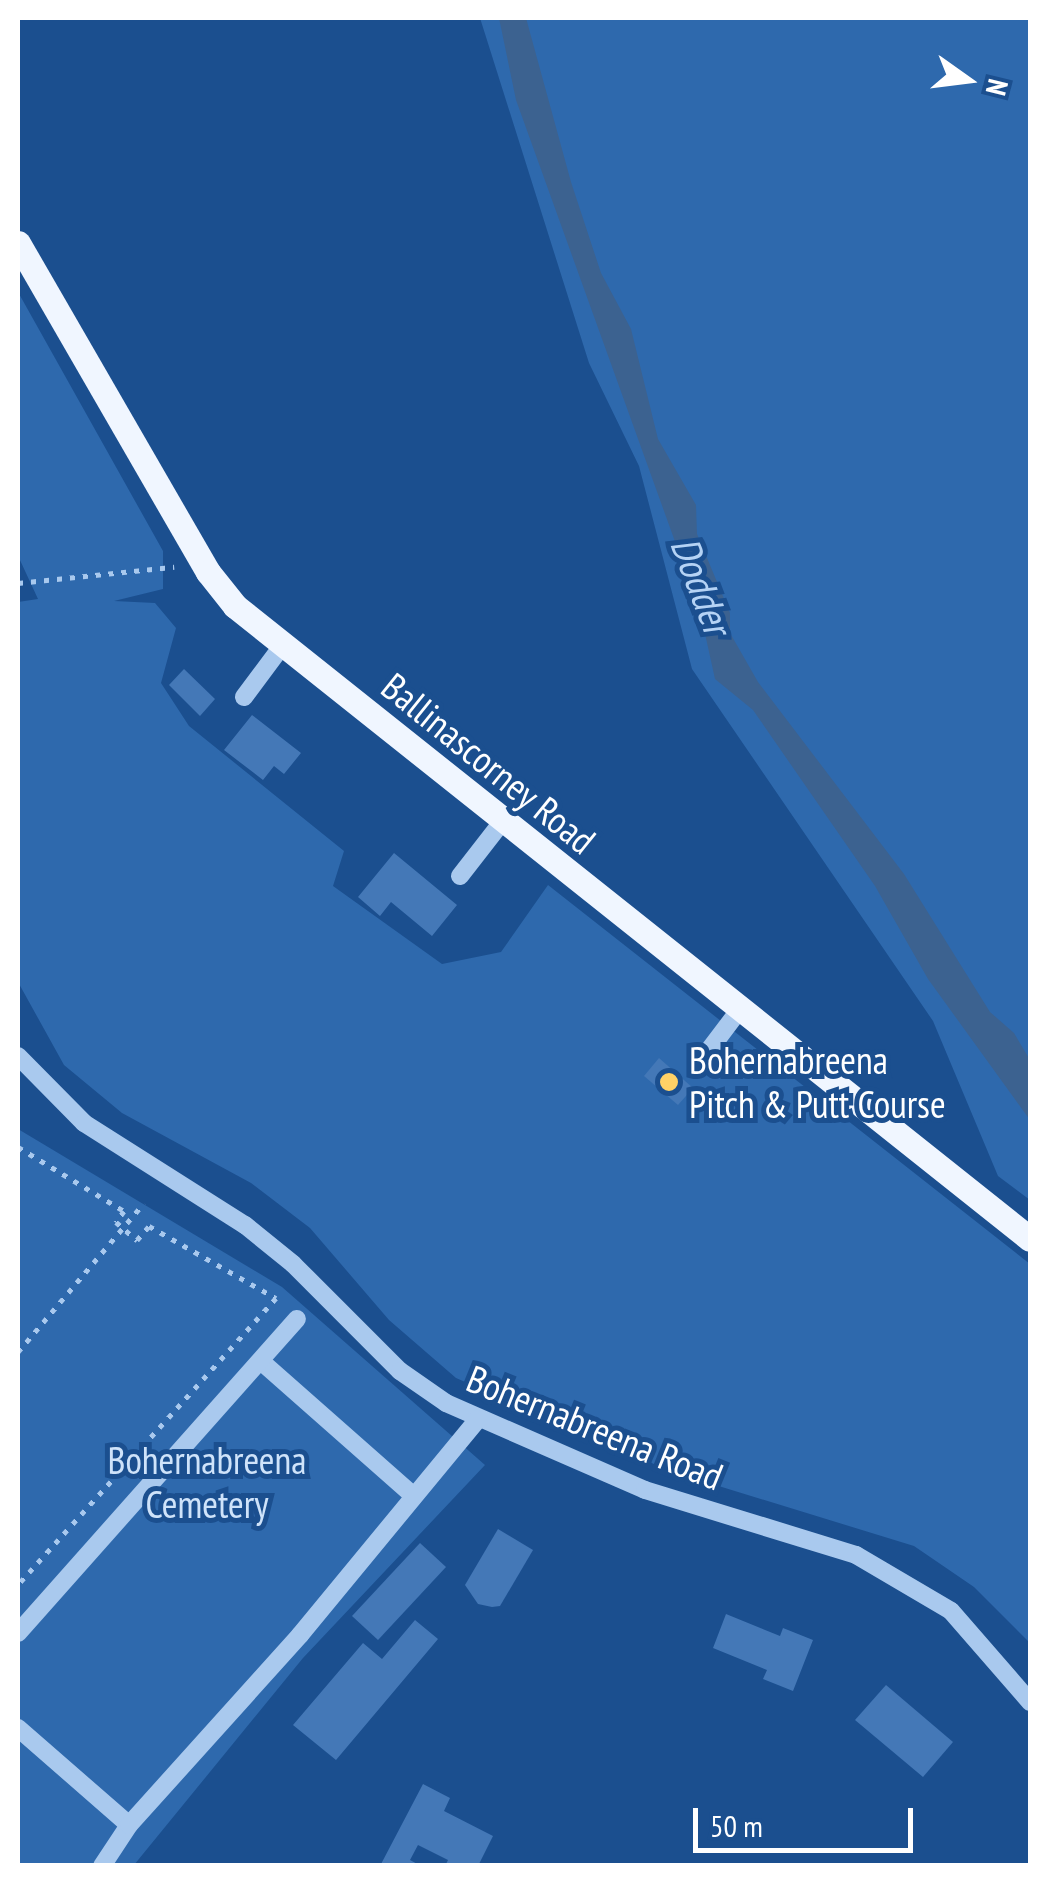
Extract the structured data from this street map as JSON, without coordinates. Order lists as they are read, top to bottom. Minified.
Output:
{"streets":{"main road":["Ballinascorney Road"],"street":["Bohernabreena Road"]},"water":["Dodder"],"parks":["Bohernabreena Cemetery"],"places":["Bohernabreena Pitch & Putt Course"],"scale_bar":"50 m","north":"right"}
